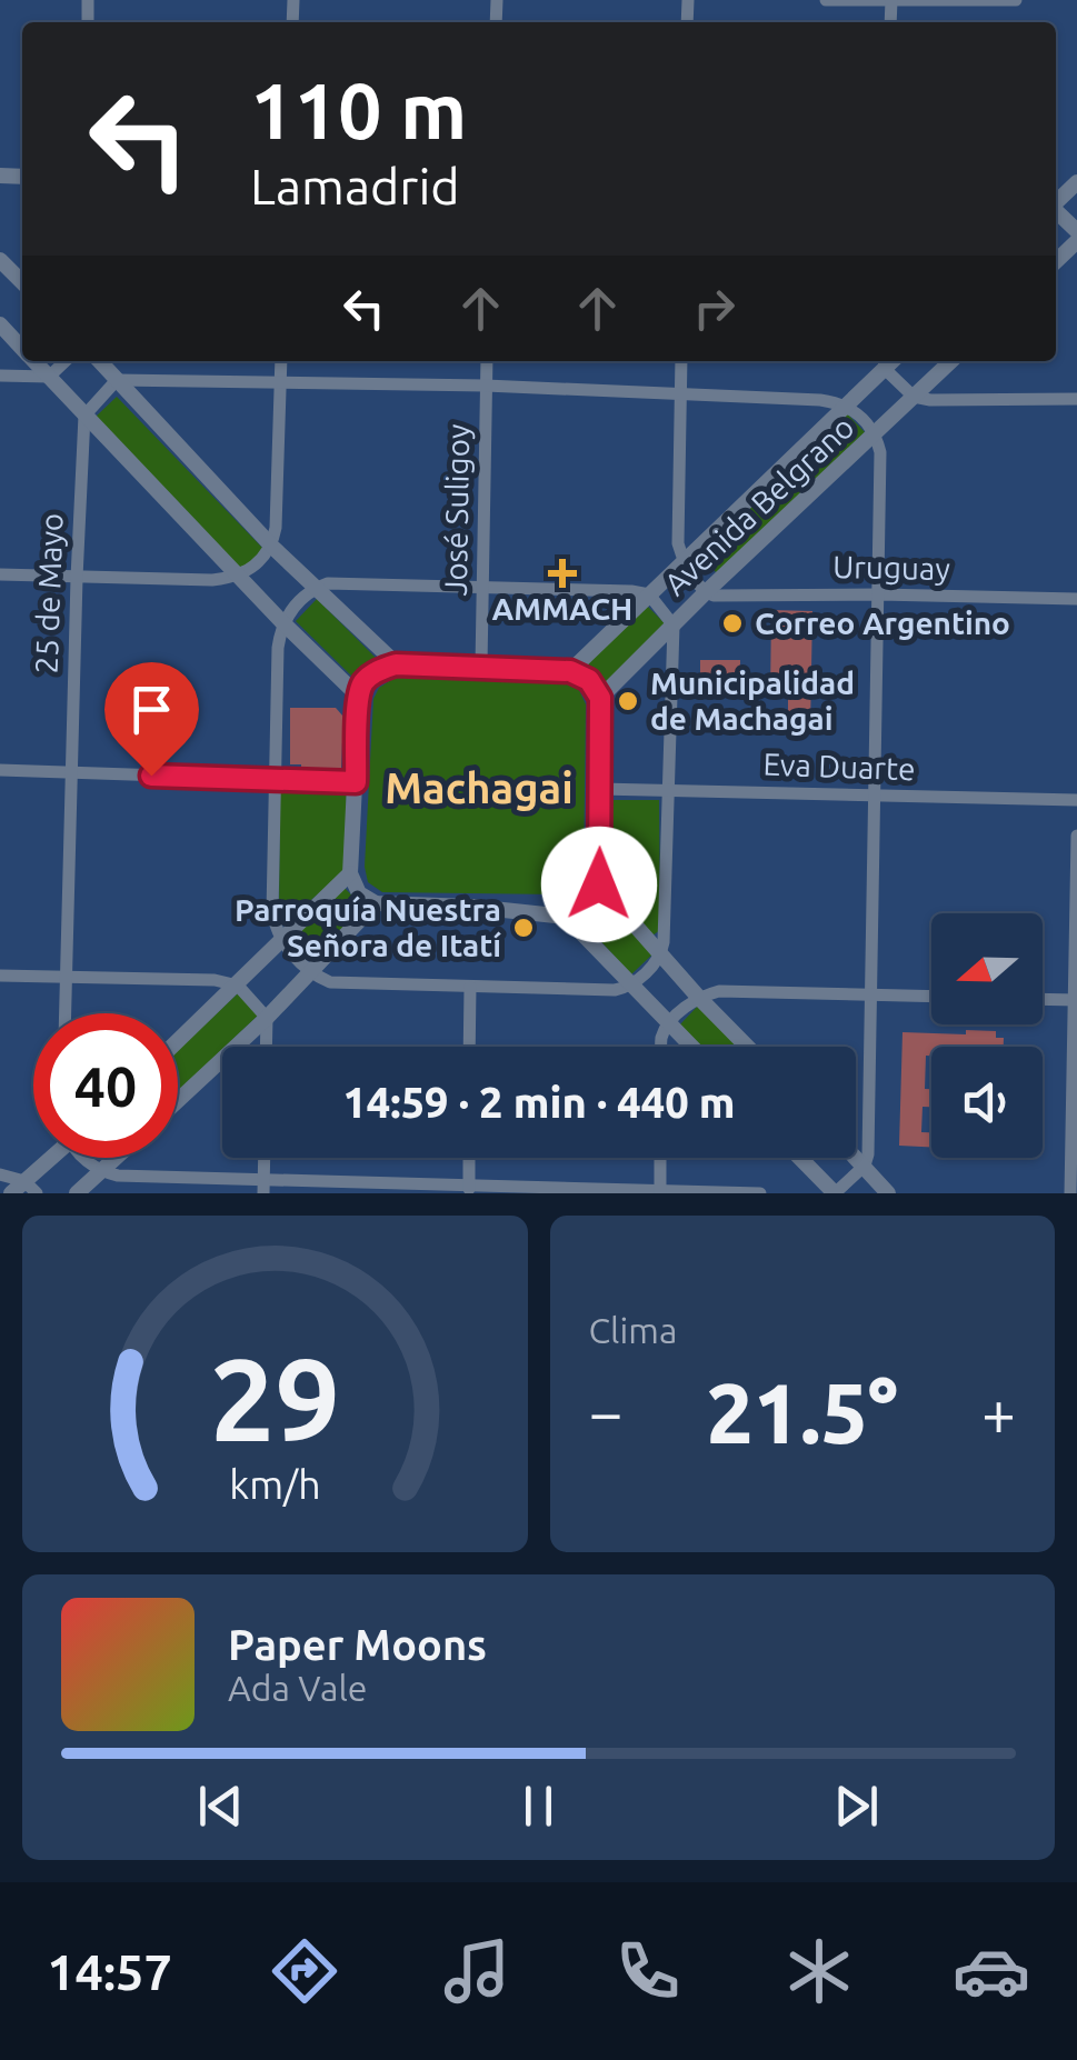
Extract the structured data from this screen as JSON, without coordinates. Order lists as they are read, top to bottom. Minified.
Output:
{"streets":{"street":["Avenida Belgrano","José Suligoy","Uruguay","25 de Mayo","Eva Duarte"]},"crossings":[["Avenida Belgrano","José Suligoy"],["Avenida Belgrano","Uruguay"],["Avenida Belgrano","Eva Duarte"],["José Suligoy","Eva Duarte"]],"districts":["Machagai"],"places":{"health":["AMMACH"],"other":["Correo Argentino","Municipalidad de Machagai","Parroquía Nuestra Señora de Itatí"]},"north":"left","page":{"turn":["110 m","Lamadrid"],"limit":"40","trip":"14:59 · 2 min · 440 m","tile":"Clima","heat":["−","21.5°","+"],"song":["Paper Moons","Ada Vale"],"tabs":"14:57","gauge":["29","km/h"]}}
